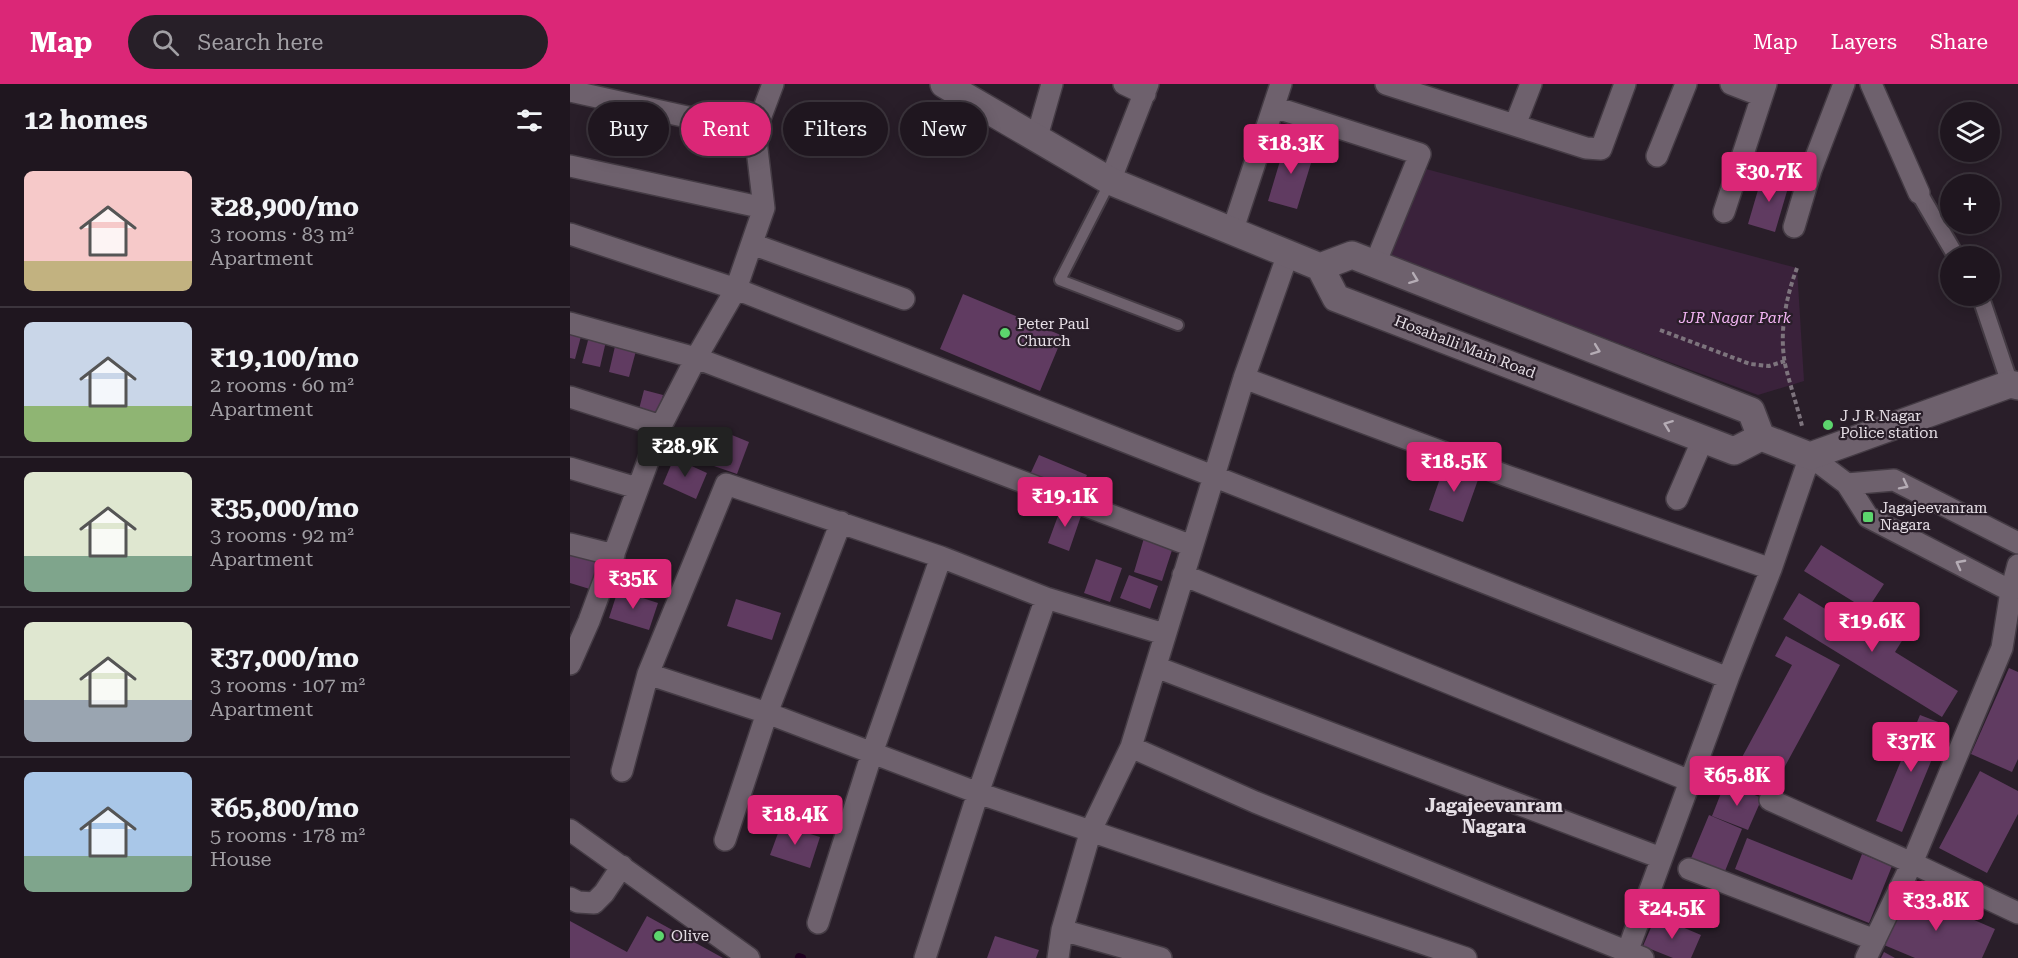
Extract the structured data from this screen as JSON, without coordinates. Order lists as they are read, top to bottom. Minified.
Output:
{"streets":{"street":["Hosahalli Main Road"]},"districts":["Jagajeevanram Nagara"],"parks":["JJR Nagar Park"],"places":{"other":["Peter Paul Church","J J R Nagar Police station","Olive"],"transit":["Jagajeevanram Nagara"]},"page":{"header":"Map","search":"Search here","nav":["Map","Layers","Share"],"heading":"12 homes","map_buttons":["+","−"],"chip":["Buy","Rent","Filters","New"],"price":["₹18.3K","₹30.7K","₹28.9K","₹18.5K","₹19.1K","₹35K","₹19.6K","₹37K","₹65.8K","₹18.4K","₹33.8K","₹24.5K"],"list":[{"name":"₹28,900/mo","note":"3 rooms · 83 m² · Apartment"},{"name":"₹19,100/mo","note":"2 rooms · 60 m² · Apartment"},{"name":"₹35,000/mo","note":"3 rooms · 92 m² · Apartment"},{"name":"₹37,000/mo","note":"3 rooms · 107 m² · Apartment"},{"name":"₹65,800/mo","note":"5 rooms · 178 m² · House"}]}}
